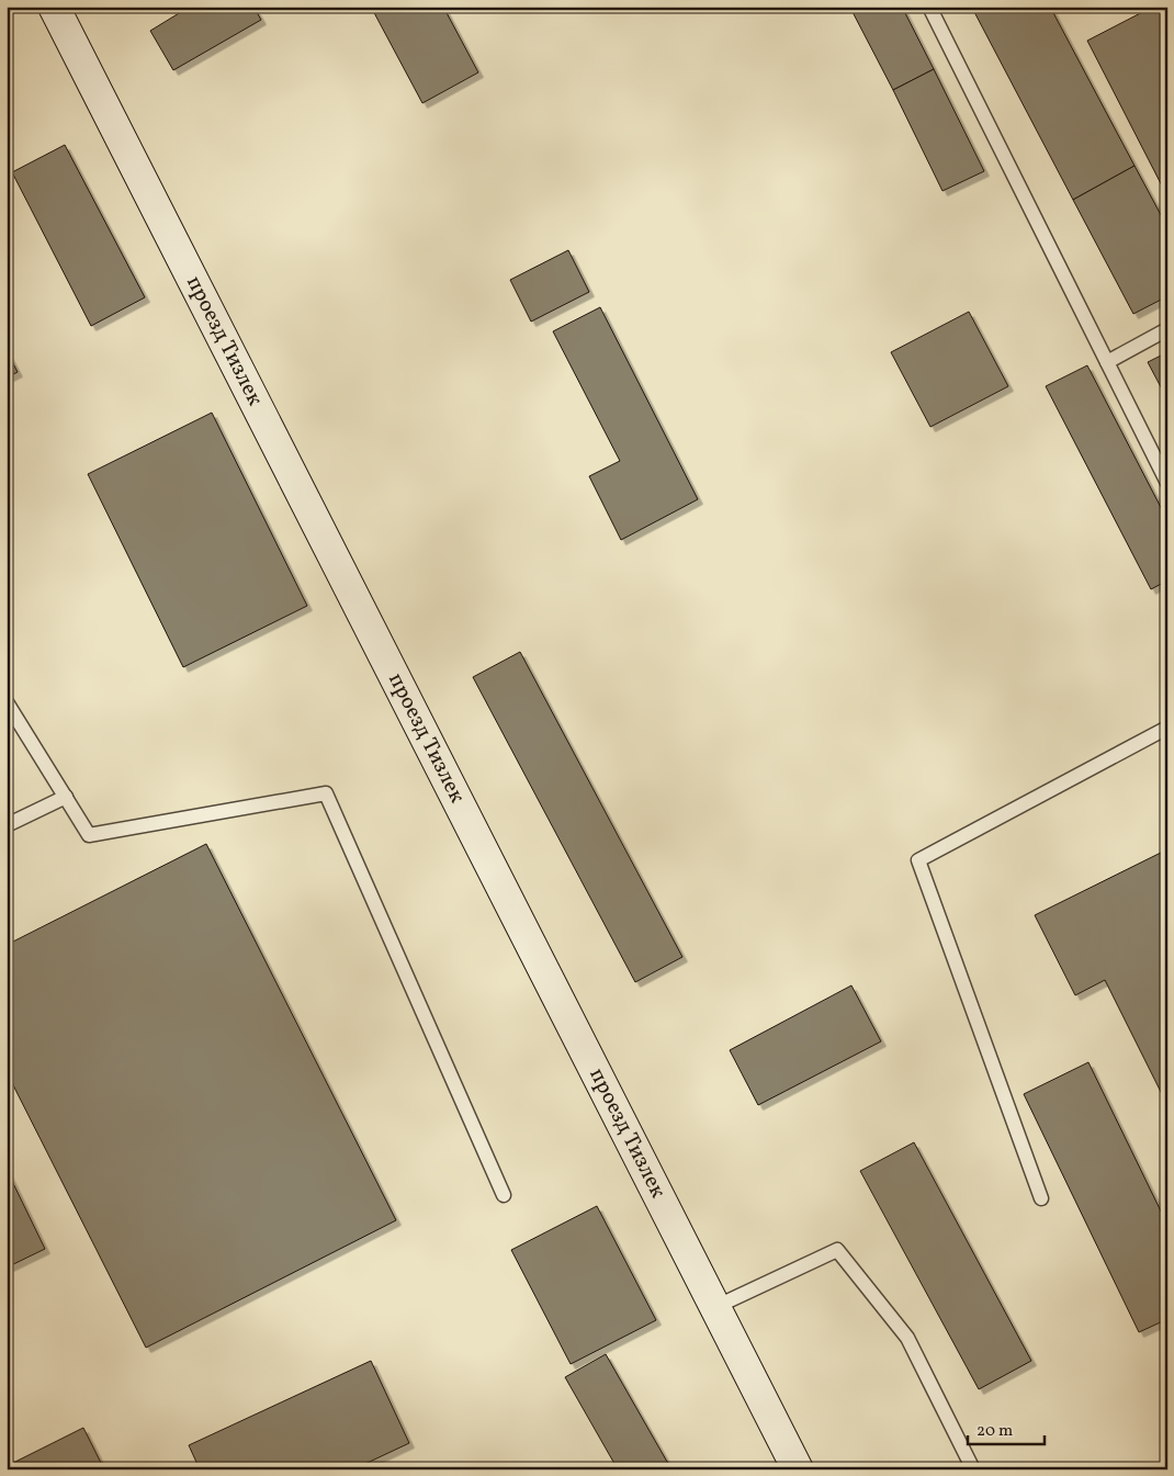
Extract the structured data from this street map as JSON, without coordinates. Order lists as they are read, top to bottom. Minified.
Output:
{"streets":{"street":["проезд Тизлек"]},"scale_bar":"20 m"}
